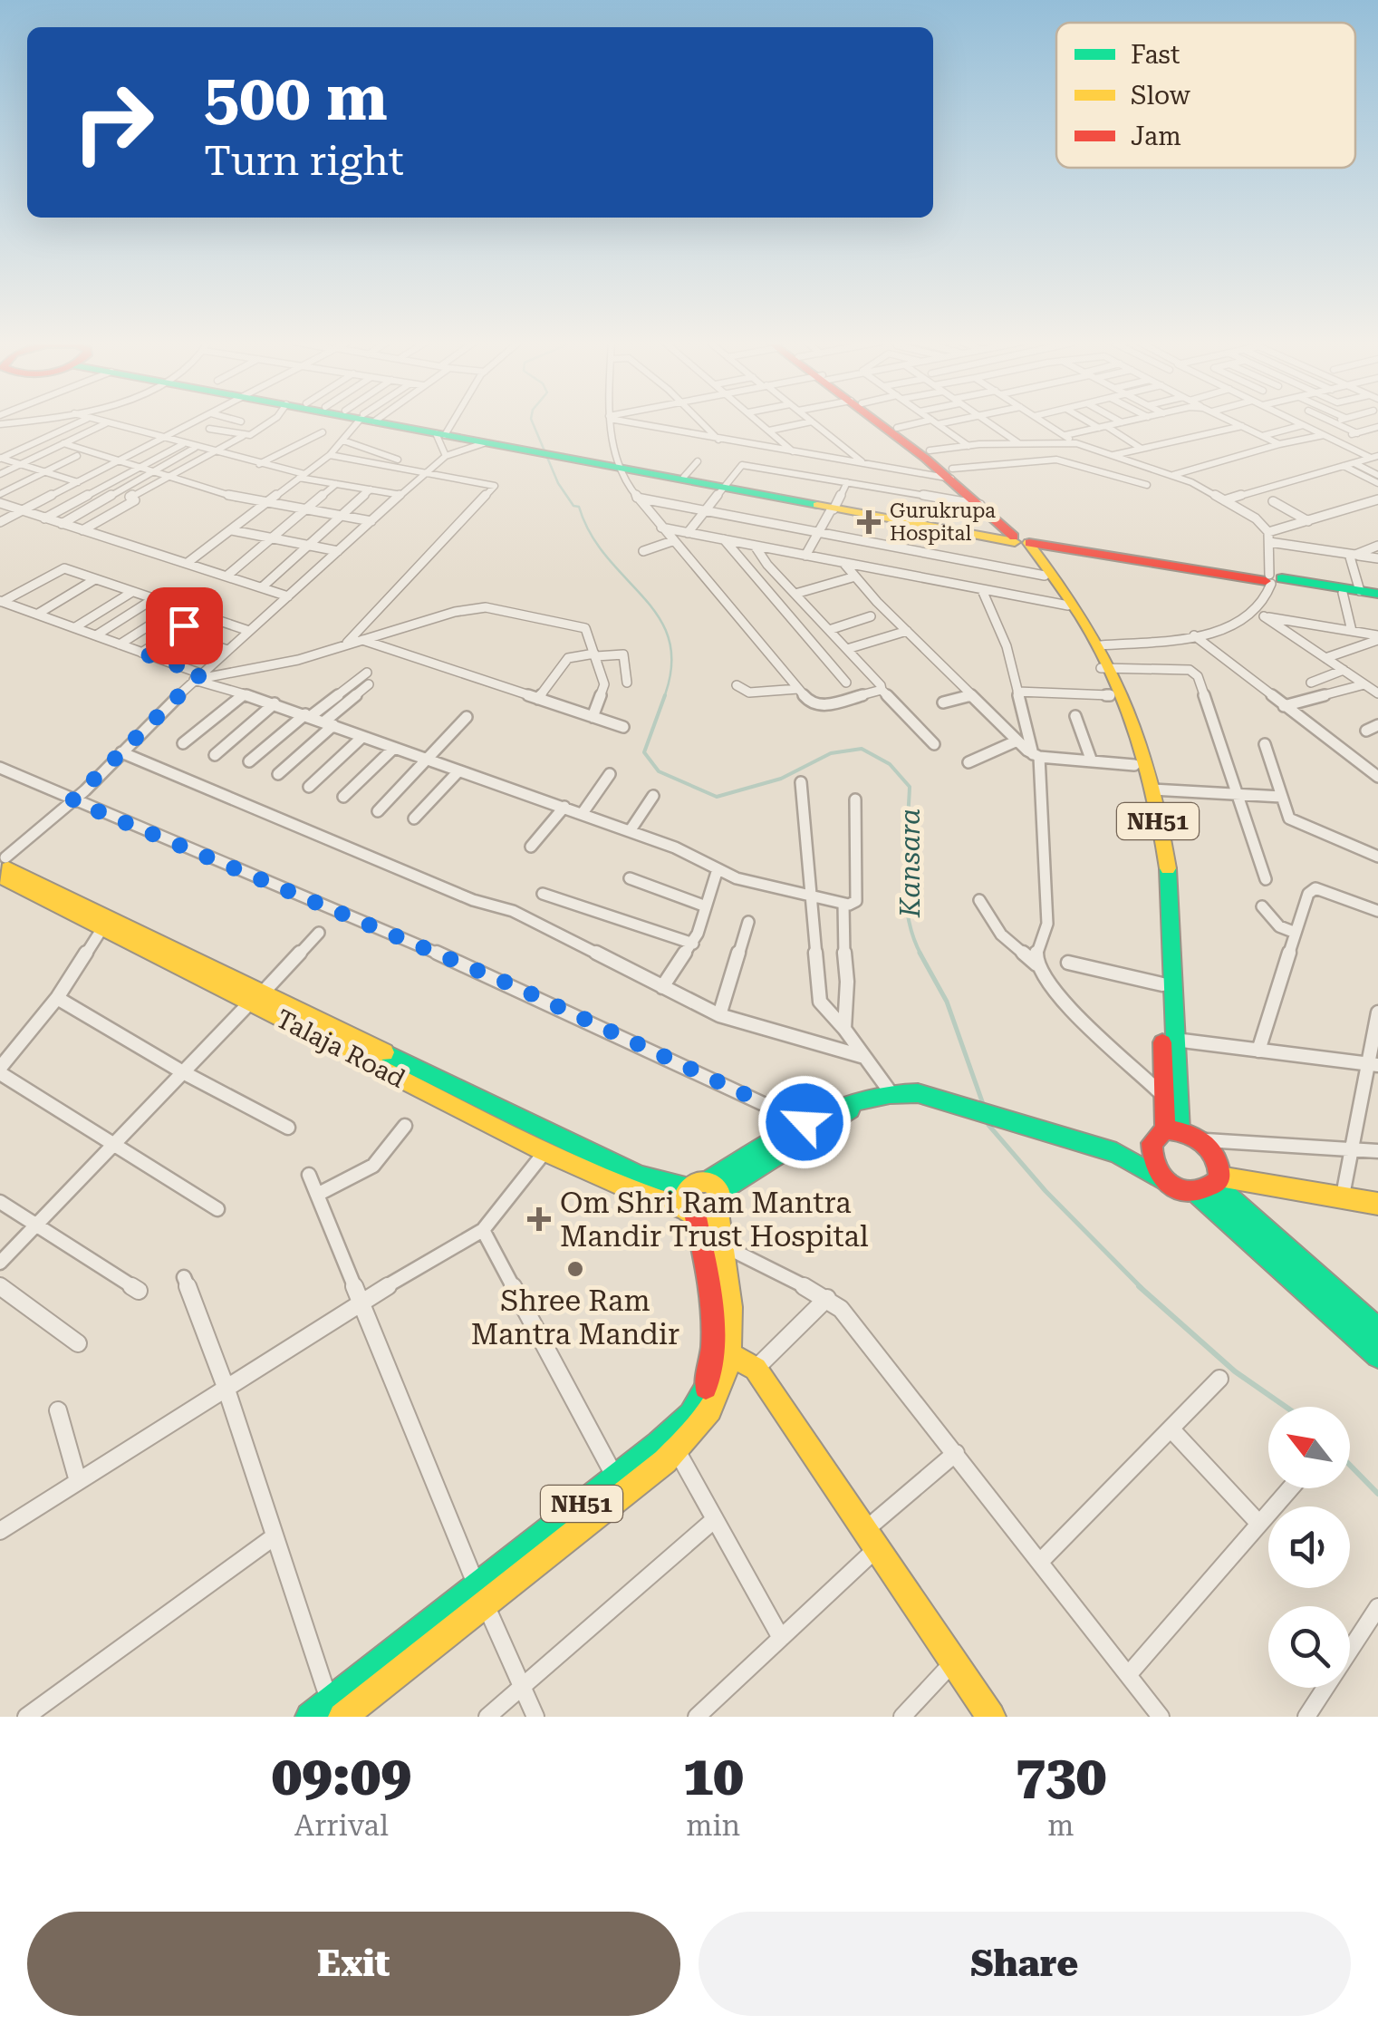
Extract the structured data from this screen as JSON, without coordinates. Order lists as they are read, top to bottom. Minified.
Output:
{"streets":{"main road":["NH51","Talaja Road"]},"crossings":[["NH51","Talaja Road"]],"water":["Kansara"],"places":{"health":["Gurukrupa Hospital","Om Shri Ram Mantra Mandir Trust Hospital"],"other":["Shree Ram Mantra Mandir"]},"legend":["Fast","Slow","Jam"],"north":"top left","page":{"turn":["500 m","Turn right"],"eta":["09:09","Arrival","10","min","730","m"],"buttons":["Exit","Share"]}}
